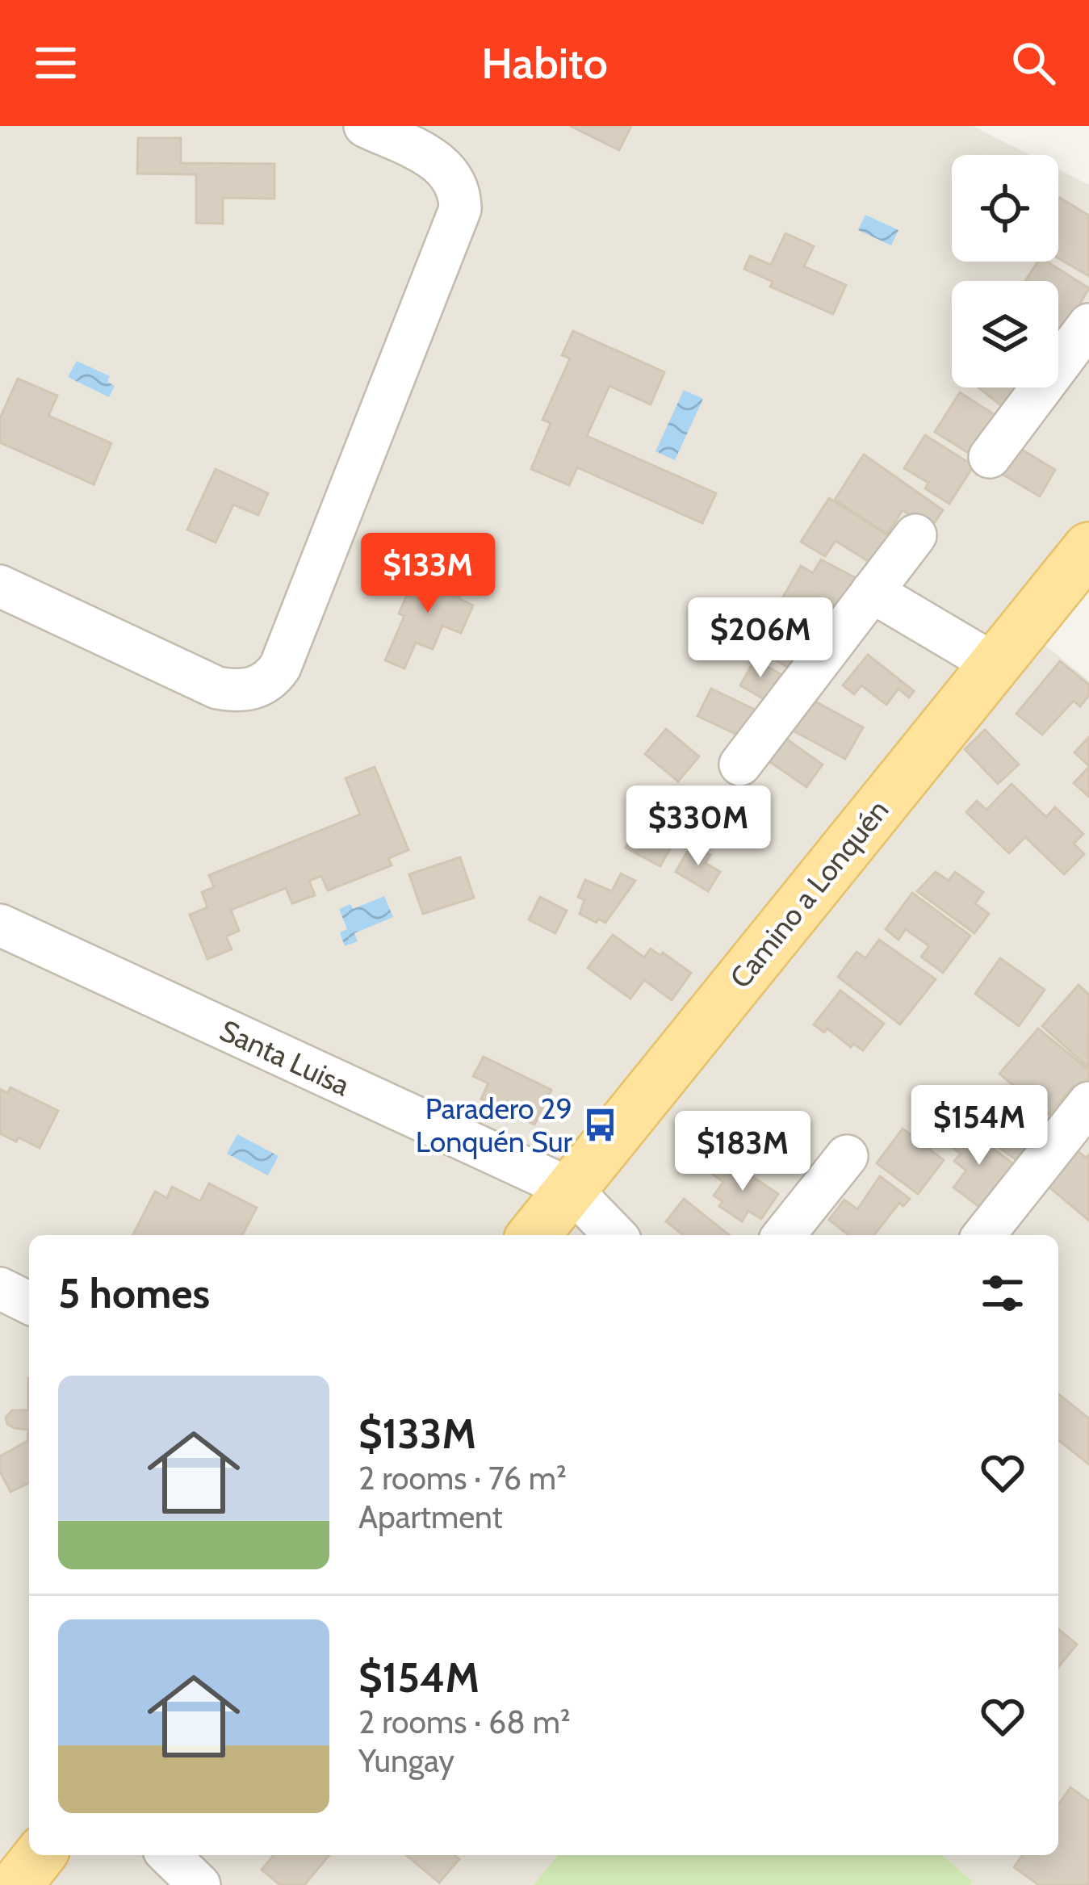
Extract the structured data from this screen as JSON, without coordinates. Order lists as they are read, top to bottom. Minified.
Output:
{"streets":{"main road":["Camino a Lonquén"],"street":["Santa Luisa"]},"crossings":[["Camino a Lonquén","Santa Luisa"]],"places":{"bus stop":["Paradero 29 Lonquén Sur"]},"page":{"header":"Habito","price":["$133M","$206M","$330M","$154M","$183M"],"heading":"5 homes","list":[{"name":"$133M","note":"2 rooms · 76 m² · Apartment"},{"name":"$154M","note":"2 rooms · 68 m² · Yungay"}]}}
